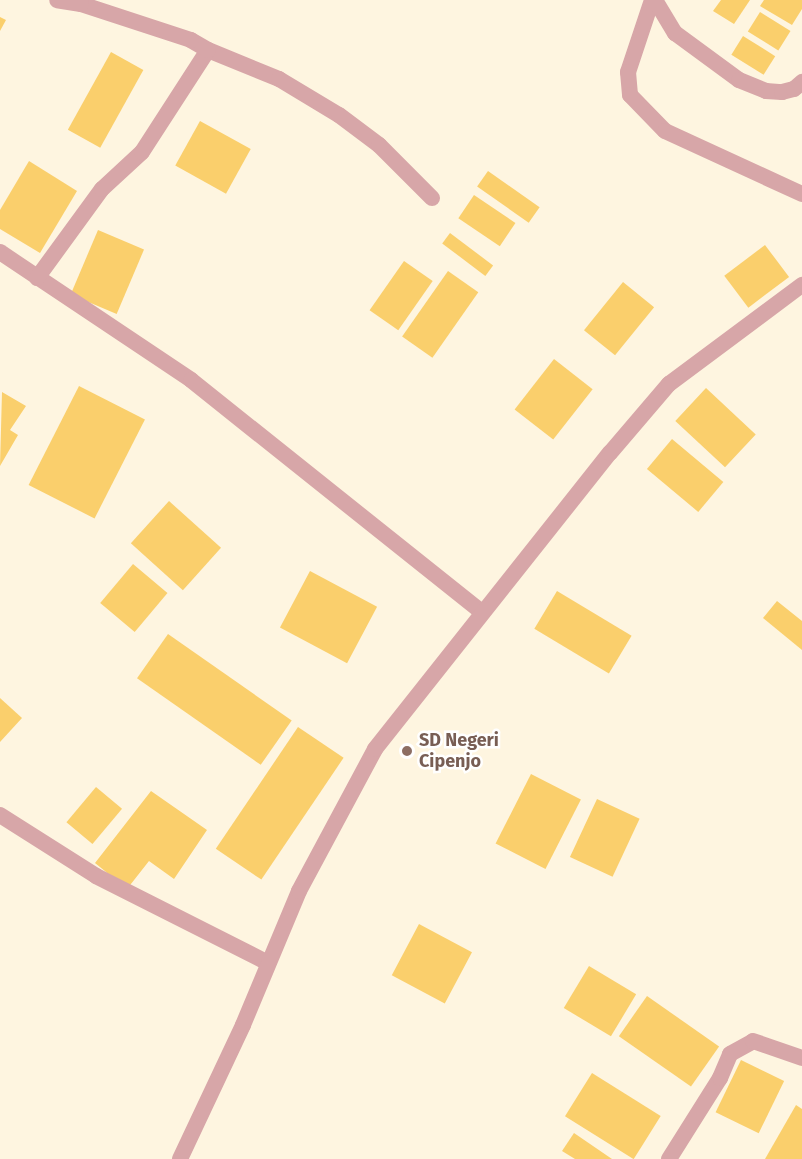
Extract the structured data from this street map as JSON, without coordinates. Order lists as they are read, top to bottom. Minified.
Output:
{"places":["SD Negeri Cipenjo"]}
